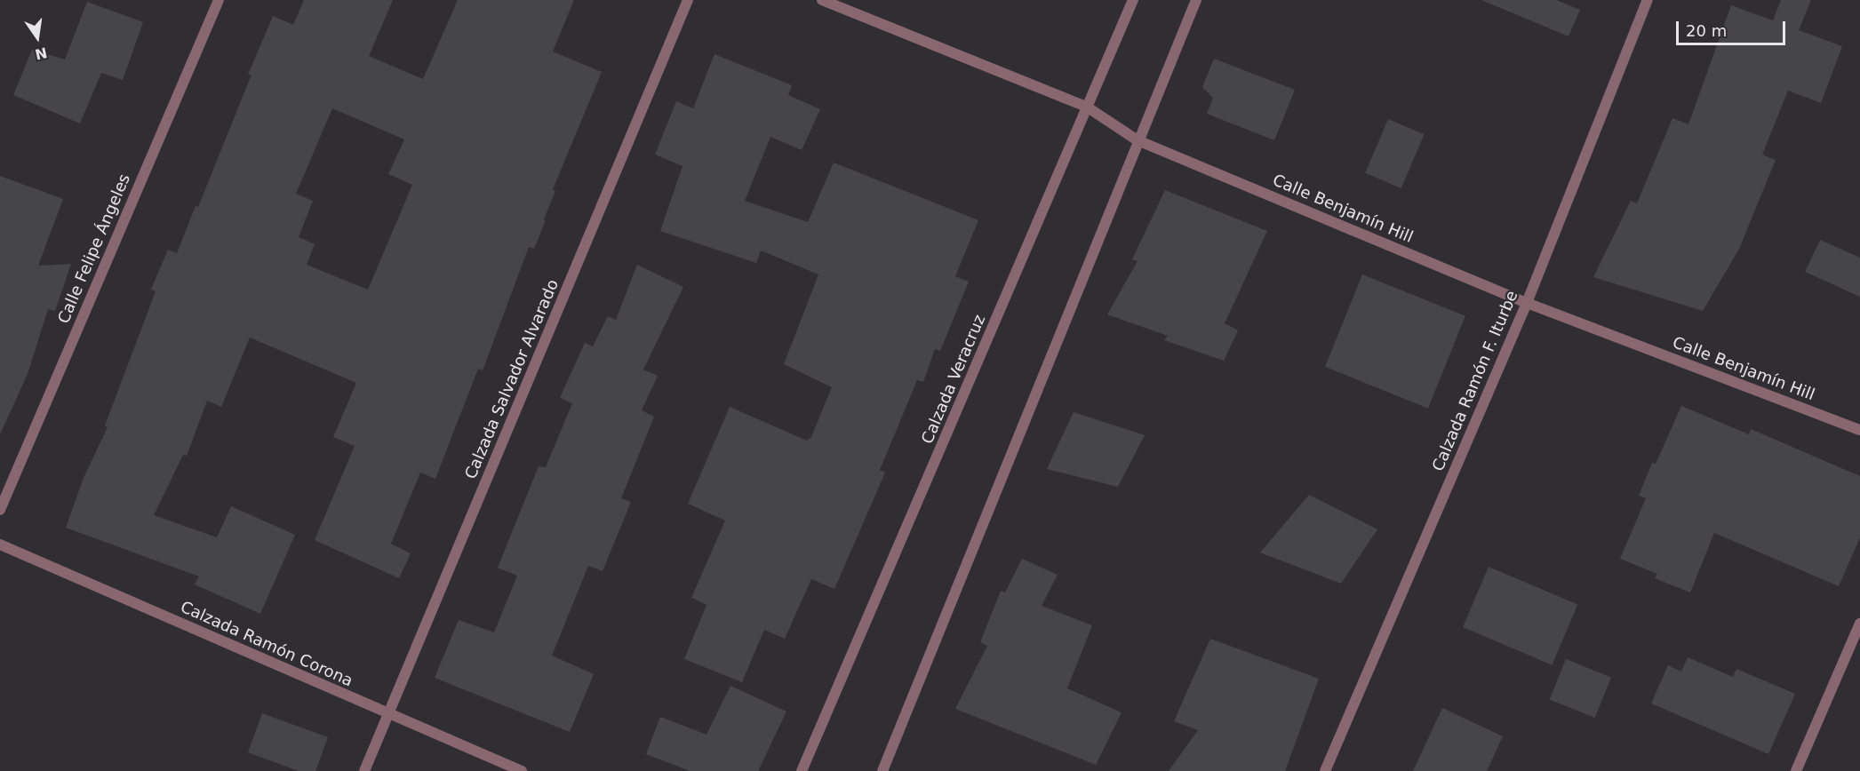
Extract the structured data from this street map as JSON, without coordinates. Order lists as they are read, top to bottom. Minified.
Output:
{"streets":{"street":["Calle Benjamín Hill","Calle Felipe Ángeles","Calzada Salvador Alvarado","Calzada Veracruz","Calzada Ramón F. Iturbe","Calzada Ramón Corona"]},"crossings":[["Calle Benjamín Hill","Calzada Veracruz"],["Calle Benjamín Hill","Calzada Ramón F. Iturbe"],["Calzada Salvador Alvarado","Calzada Ramón Corona"]],"scale_bar":"20 m","north":"bottom"}
